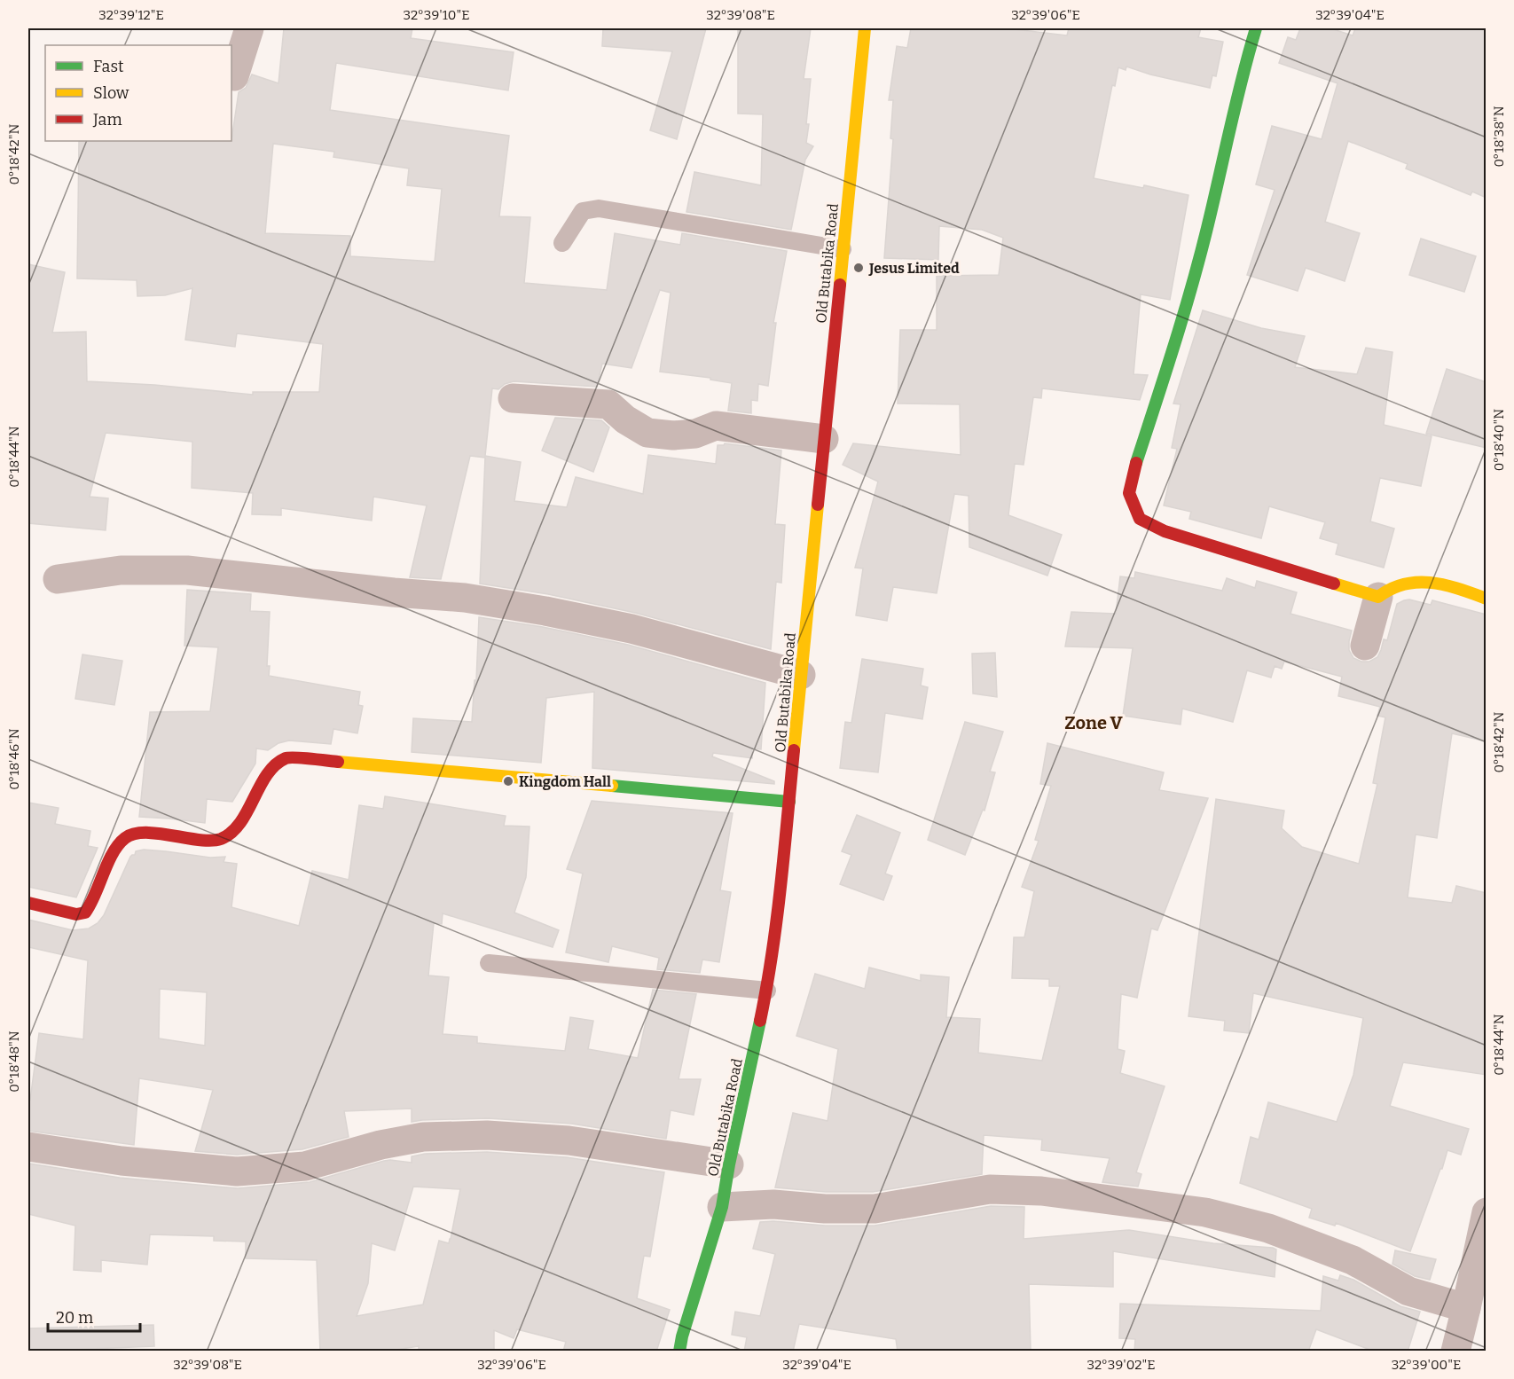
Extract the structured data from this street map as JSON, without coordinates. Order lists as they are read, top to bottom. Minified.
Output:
{"streets":{"street":["Old Butabika Road"]},"districts":["Zone V"],"places":["Jesus Limited","Kingdom Hall"],"legend":["Fast","Slow","Jam"],"scale_bar":"20 m","coordinates":["32°39'12\"E","32°39'10\"E","32°39'08\"E","32°39'06\"E","32°39'04\"E","0°18'38\"N","0°18'42\"N","0°18'40\"N","0°18'44\"N","0°18'46\"N","0°18'48\"N","32°39'02\"E","32°39'00\"E"]}
